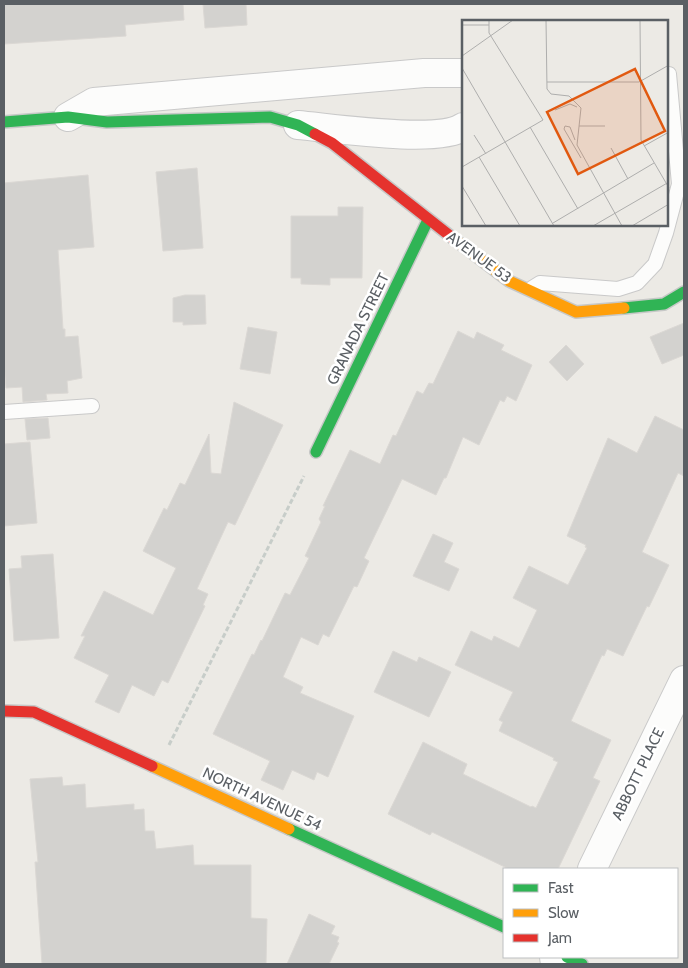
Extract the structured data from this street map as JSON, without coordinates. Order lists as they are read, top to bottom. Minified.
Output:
{"streets":{"street":["AVENUE 53","GRANADA STREET","ABBOTT PLACE","NORTH AVENUE 54"]},"crossings":[["AVENUE 53","GRANADA STREET"]],"legend":["Fast","Slow","Jam"]}
